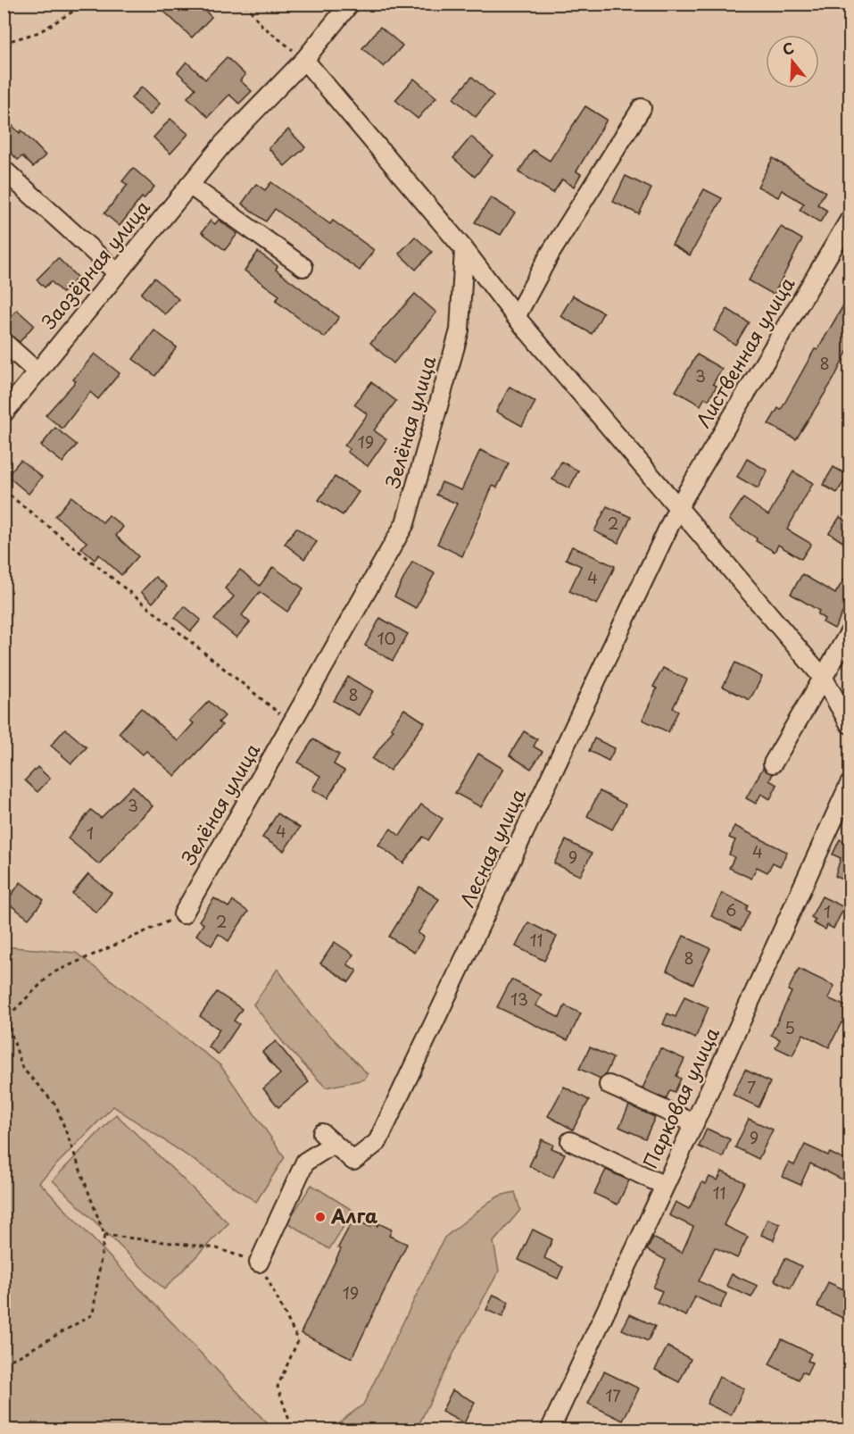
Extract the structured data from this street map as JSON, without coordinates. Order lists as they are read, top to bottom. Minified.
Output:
{"streets":{"street":["Заозёрная улица","Лиственная улица","Зелёная улица","Лесная улица","Парковая улица"]},"crossings":[["Лиственная улица","Лесная улица"]],"places":["Алга"],"house_numbers":["8","3","19","2","4","10","8","3","4","1","4","9","6","1","2","11","8","13","5","7","9","11","19","17"],"north":"top"}
